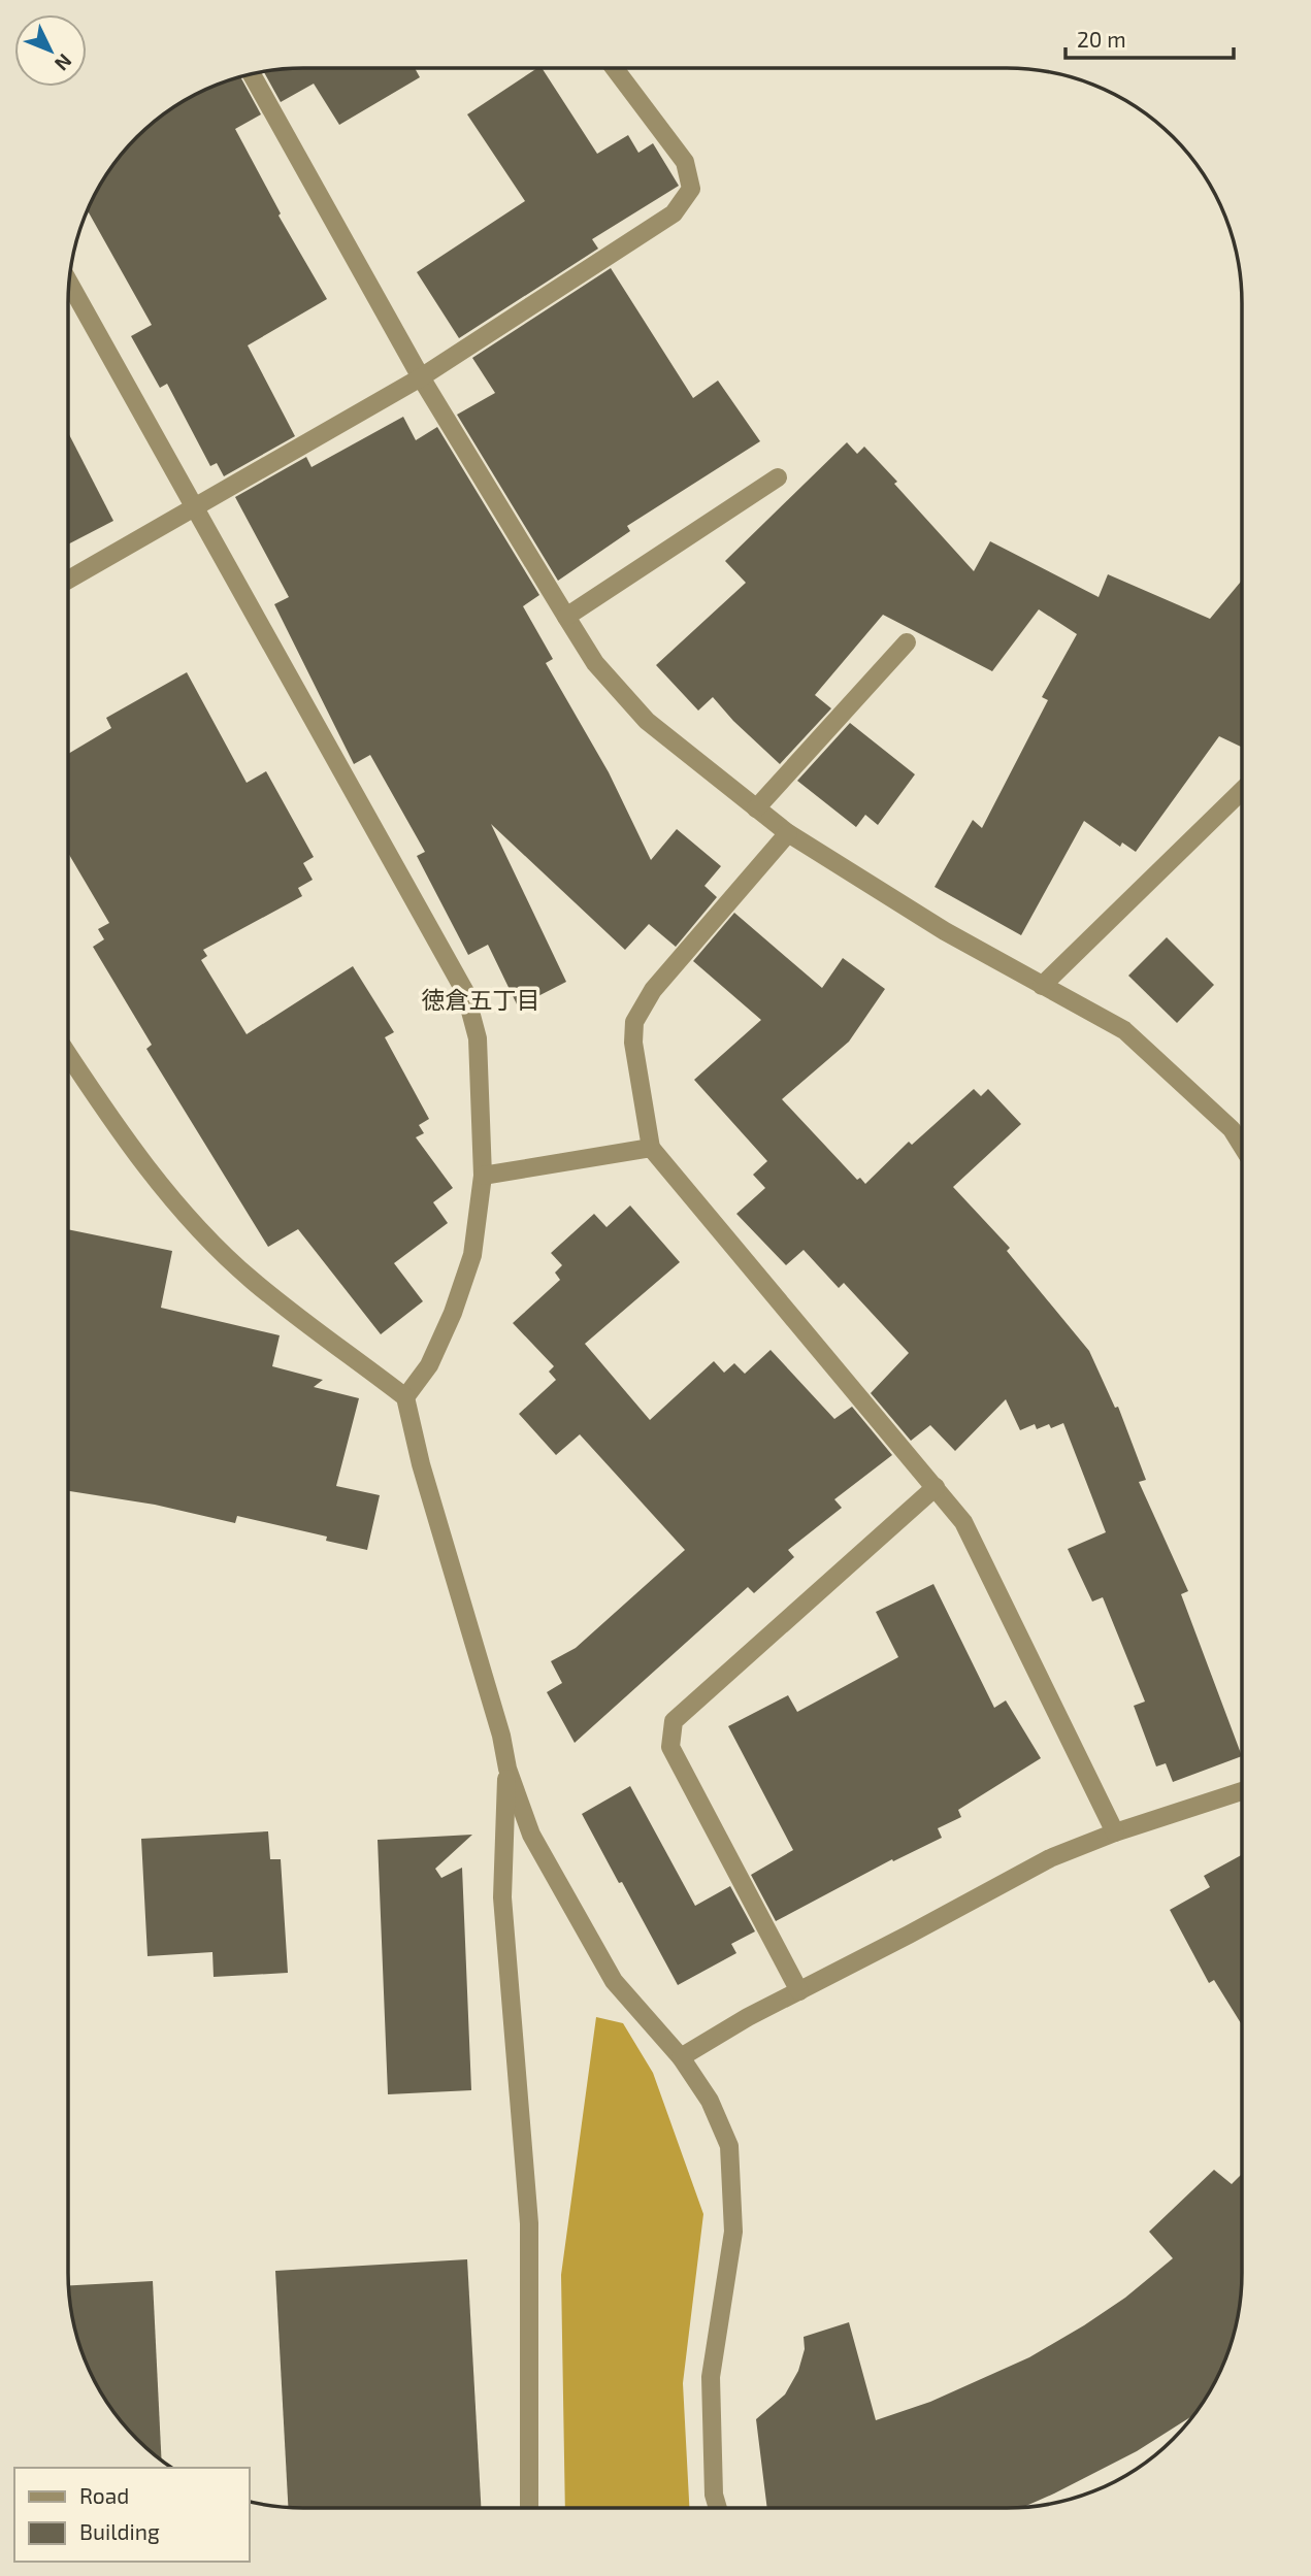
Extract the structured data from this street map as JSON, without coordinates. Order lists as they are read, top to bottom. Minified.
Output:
{"districts":["徳倉五丁目"],"legend":["Road","Building"],"scale_bar":"20 m","north":"bottom right"}
